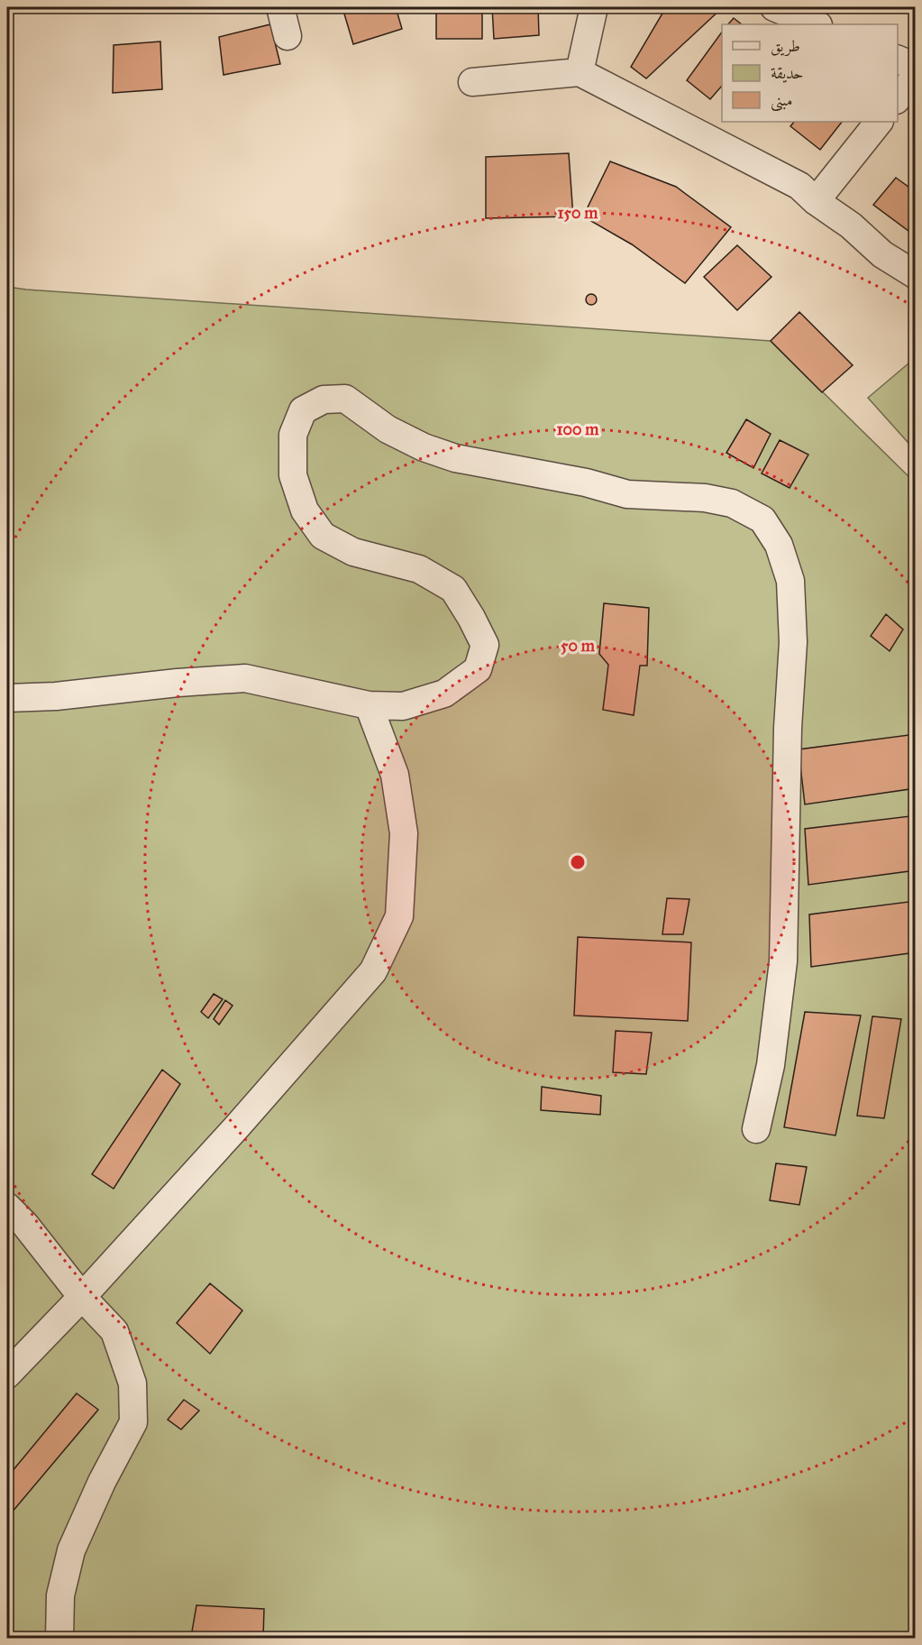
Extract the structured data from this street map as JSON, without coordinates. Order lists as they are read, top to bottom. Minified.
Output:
{"legend":["طريق","حديقة","مبنى"],"rings":["150 m","100 m","50 m"]}
